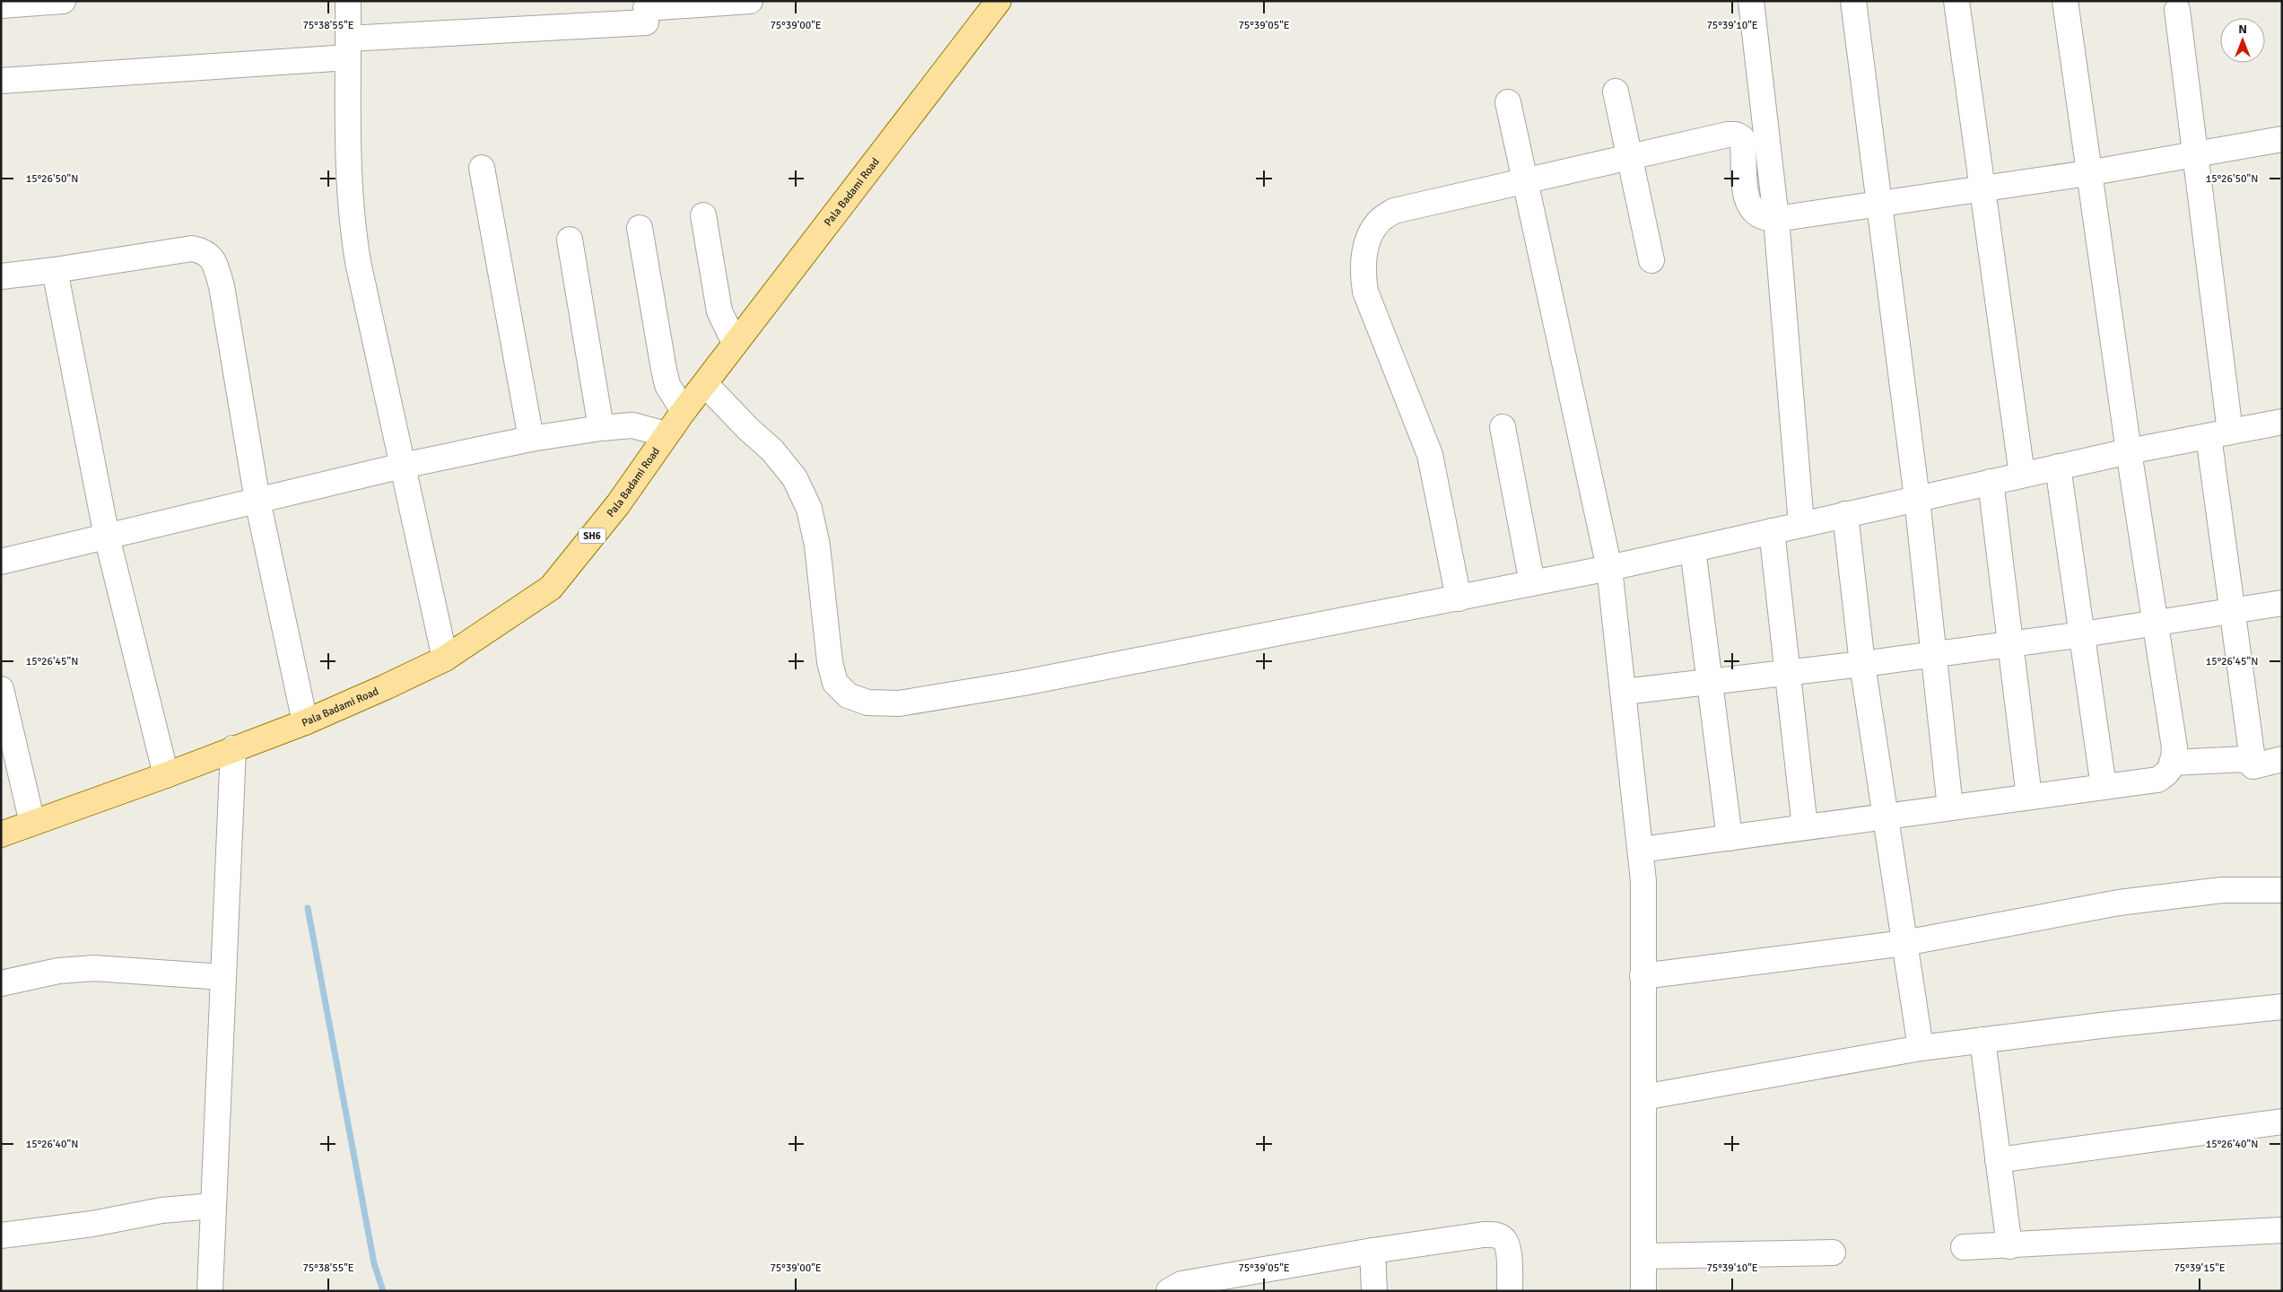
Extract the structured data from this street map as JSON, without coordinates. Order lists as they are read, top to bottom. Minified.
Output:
{"streets":{"main road":["Pala Badami Road","SH6"]},"north":"top","coordinates":["75°38'55\"E","75°39'00\"E","75°39'05\"E","75°39'10\"E","15°26'50\"N","15°26'45\"N","15°26'40\"N","75°39'15\"E"]}
